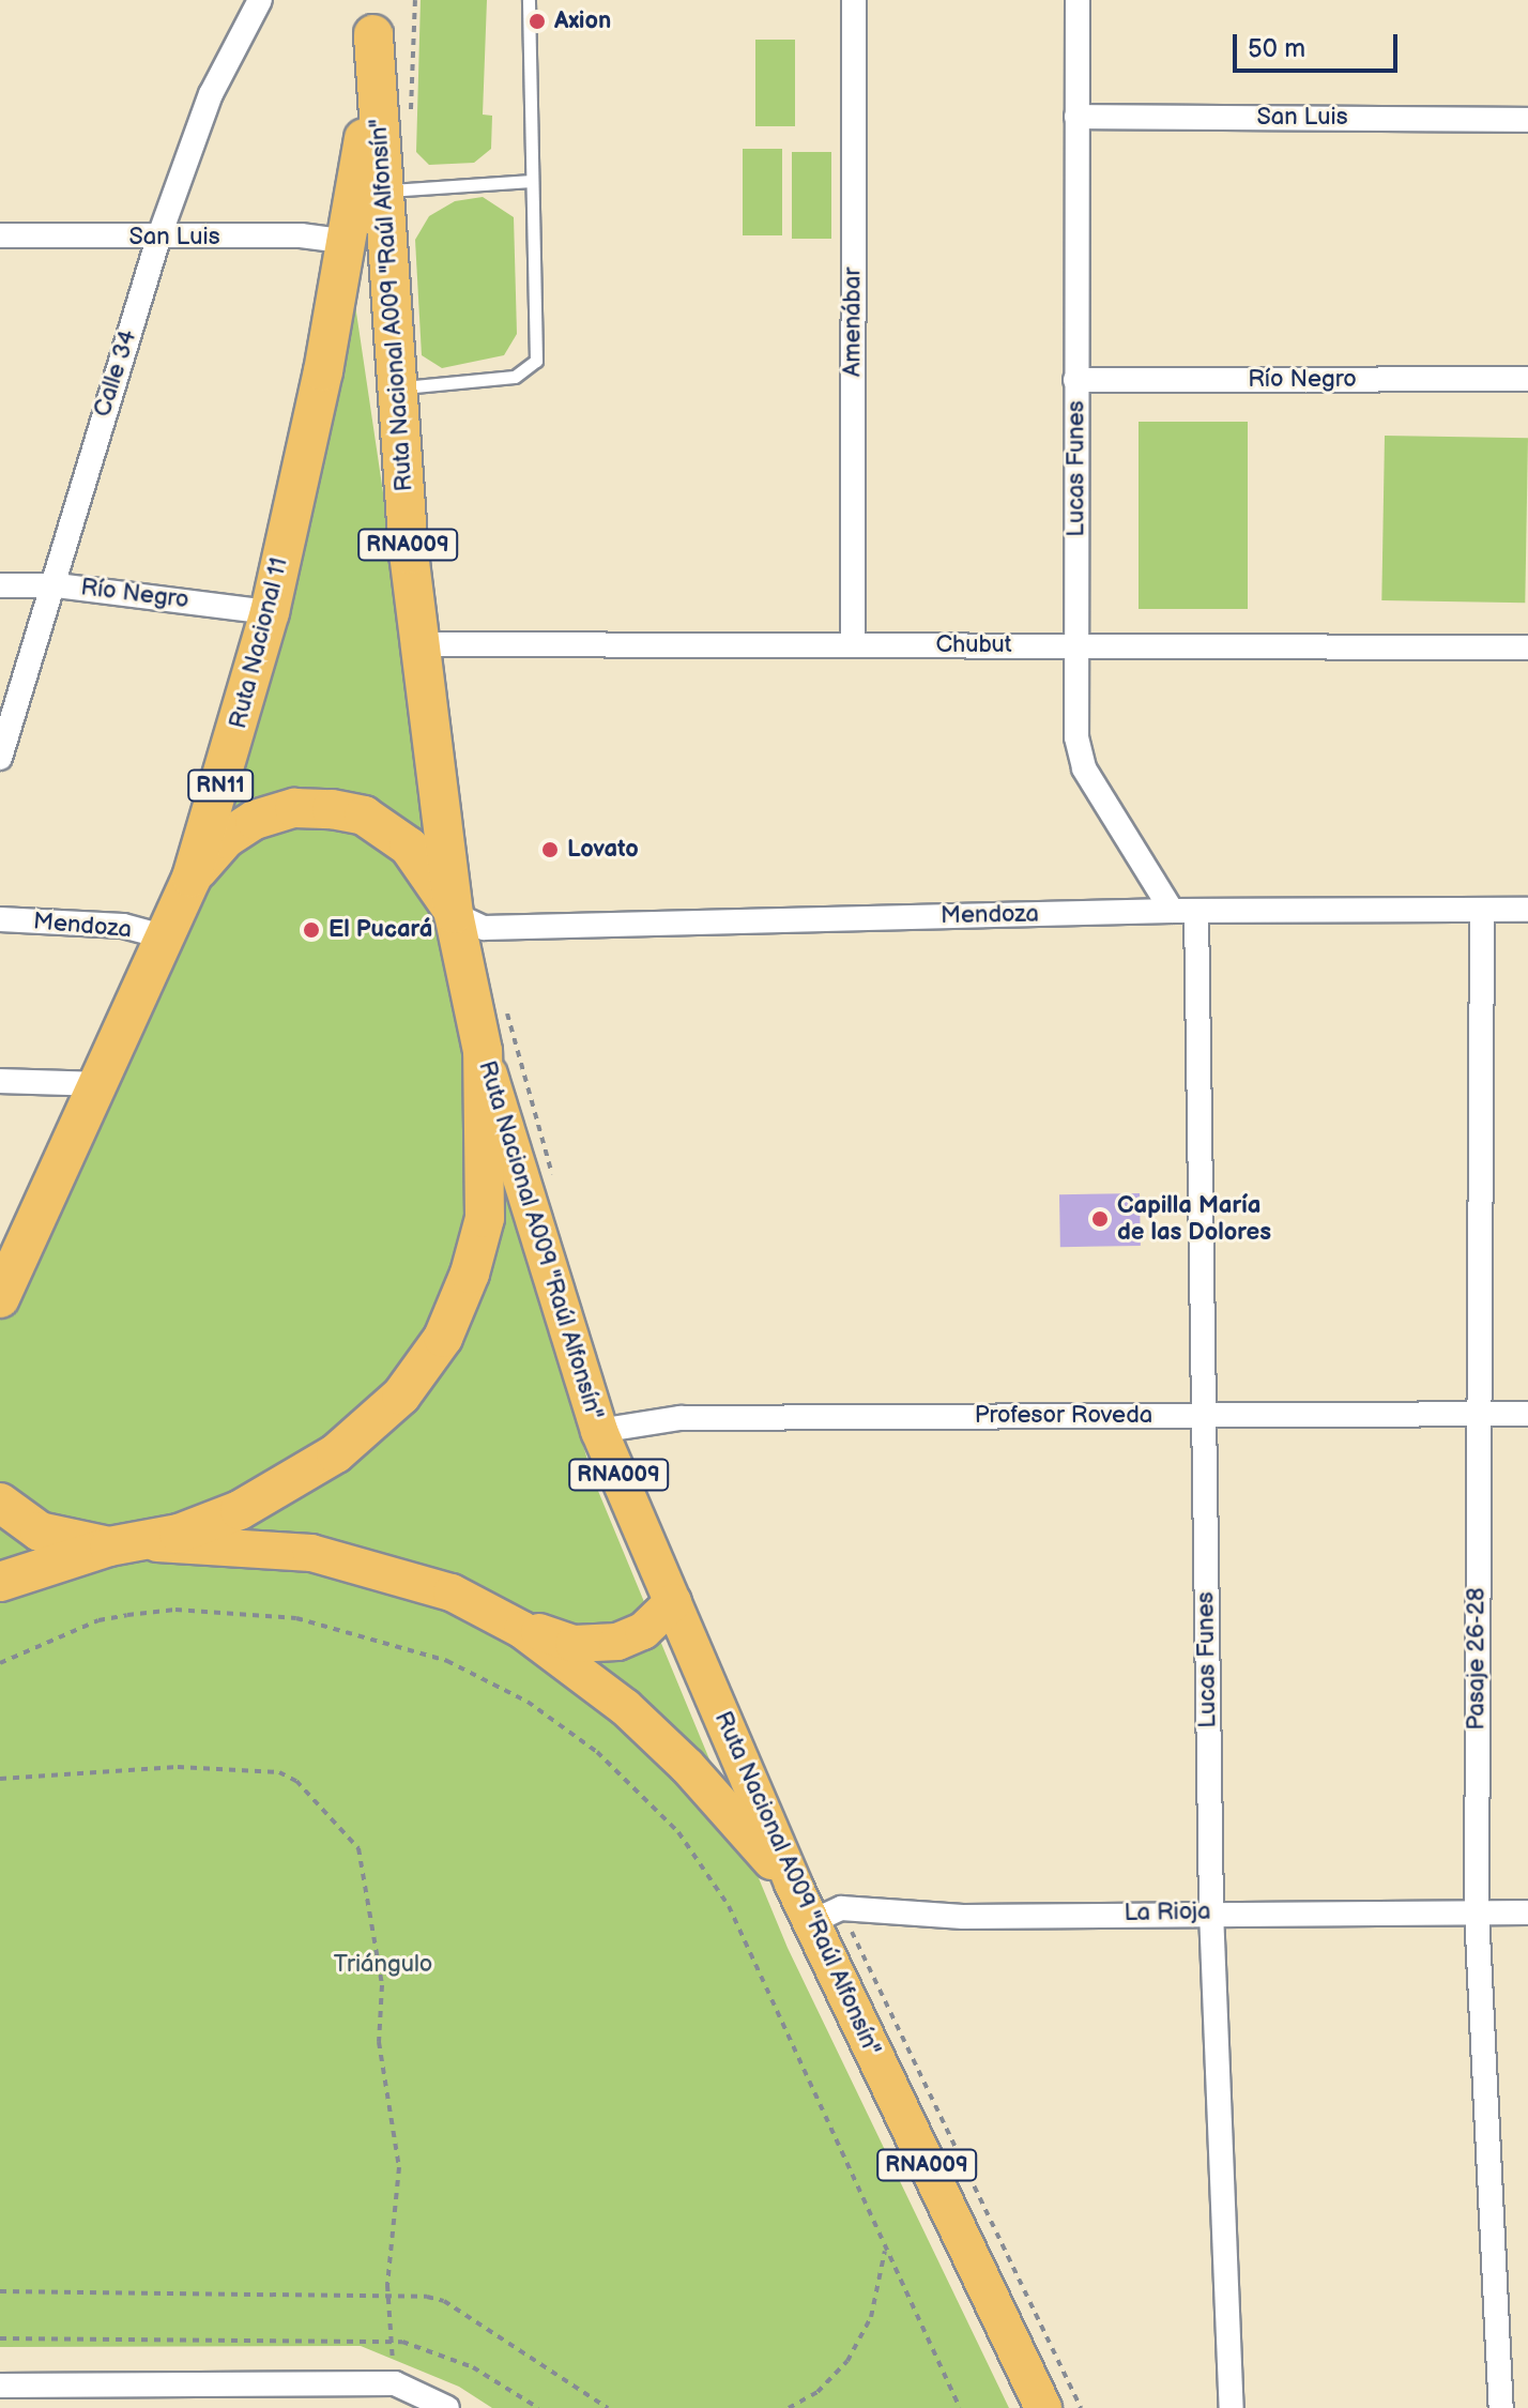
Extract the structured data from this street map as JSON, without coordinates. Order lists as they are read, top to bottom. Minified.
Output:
{"streets":{"highway":["Ruta Nacional A009 \"Raúl Alfonsín\"","RNA009","Ruta Nacional 11","RN11"],"street":["San Luis","Amenábar","Calle 34","Río Negro","Lucas Funes","Chubut","Mendoza","Profesor Roveda","Pasaje 26-28","La Rioja"]},"crossings":[["San Luis","Calle 34"],["San Luis","Lucas Funes"],["San Luis","Ruta Nacional 11"],["Ruta Nacional A009 \"Raúl Alfonsín\"","RNA009"],["Ruta Nacional A009 \"Raúl Alfonsín\"","Ruta Nacional 11"],["Ruta Nacional A009 \"Raúl Alfonsín\"","Chubut"],["Ruta Nacional A009 \"Raúl Alfonsín\"","Mendoza"],["Ruta Nacional A009 \"Raúl Alfonsín\"","Profesor Roveda"],["Ruta Nacional A009 \"Raúl Alfonsín\"","La Rioja"],["Amenábar","Chubut"],["Calle 34","Río Negro"],["Río Negro","Lucas Funes"],["Río Negro","Ruta Nacional 11"],["Lucas Funes","Chubut"],["Lucas Funes","Mendoza"],["Lucas Funes","Profesor Roveda"],["Lucas Funes","La Rioja"],["RNA009","Ruta Nacional 11"],["RNA009","Mendoza"],["Ruta Nacional 11","Mendoza"],["Mendoza","Pasaje 26-28"],["Profesor Roveda","Pasaje 26-28"],["Pasaje 26-28","La Rioja"]],"parks":["Triángulo"],"places":["Axion","Lovato","El Pucará","Capilla María de las Dolores"],"scale_bar":"50 m"}
